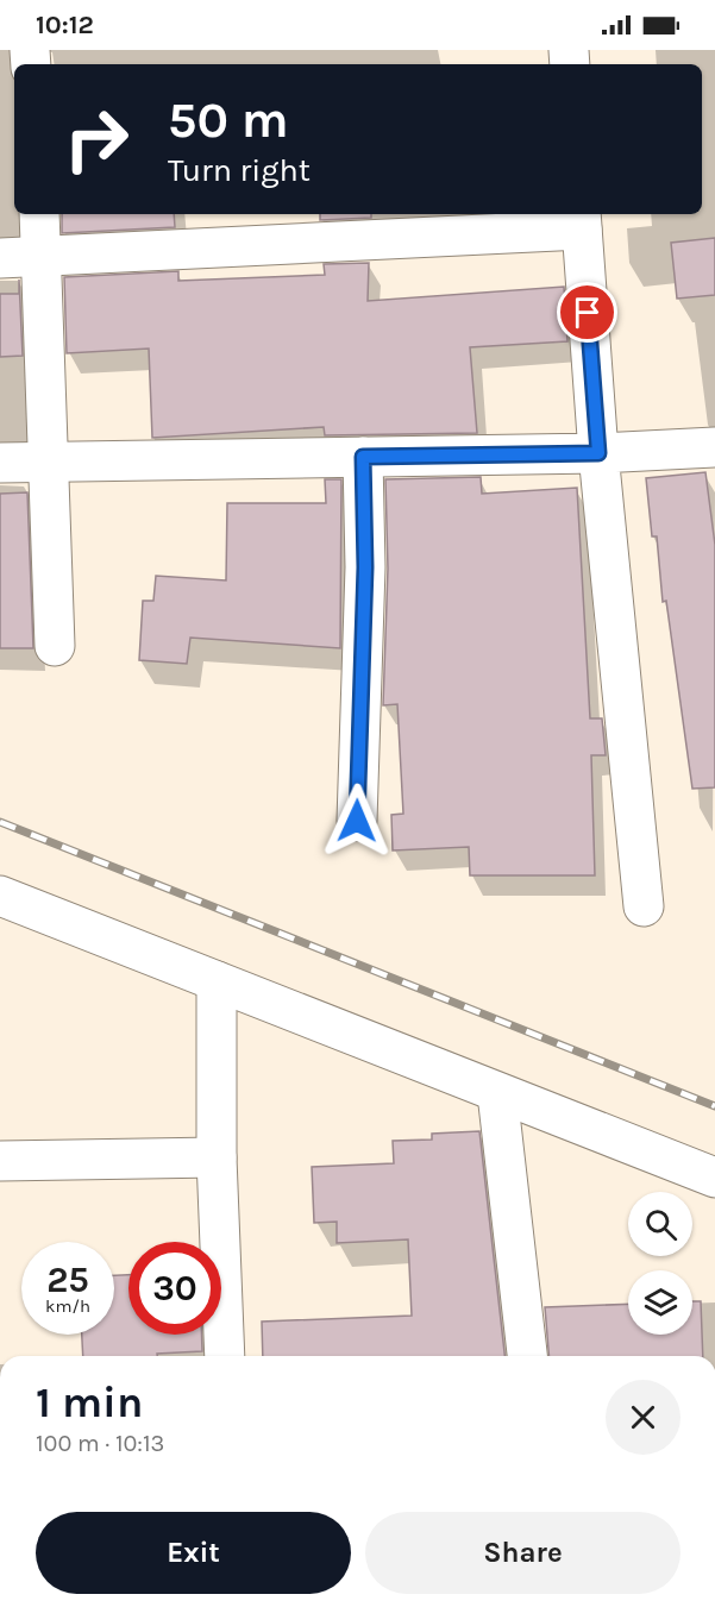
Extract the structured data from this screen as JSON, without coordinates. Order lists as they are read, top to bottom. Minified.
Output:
{"page":{"status":"10:12","turn":["50 m","Turn right"],"speed":"25 km/h","limit":"30","heading":["1 min","100 m · 10:13"],"buttons":["Exit","Share"]}}
